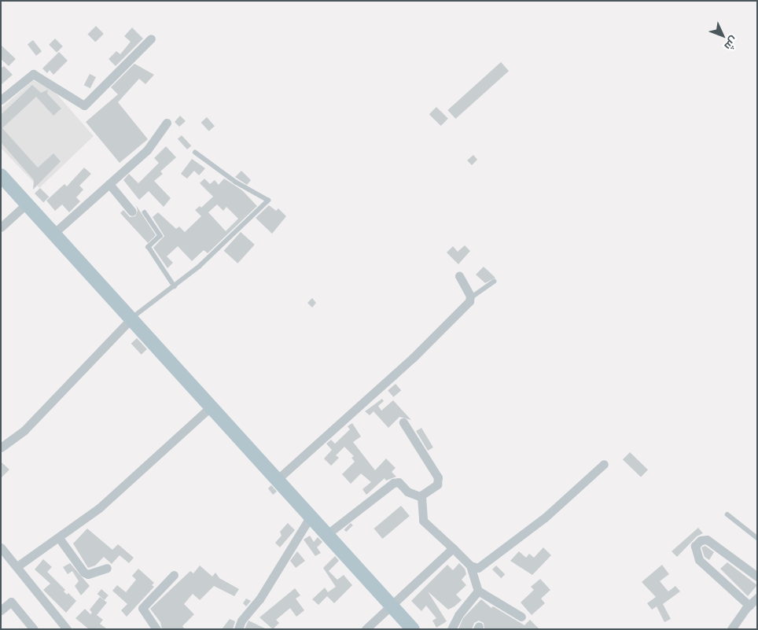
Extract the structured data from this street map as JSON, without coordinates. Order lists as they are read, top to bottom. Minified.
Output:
{"north":"bottom right"}
